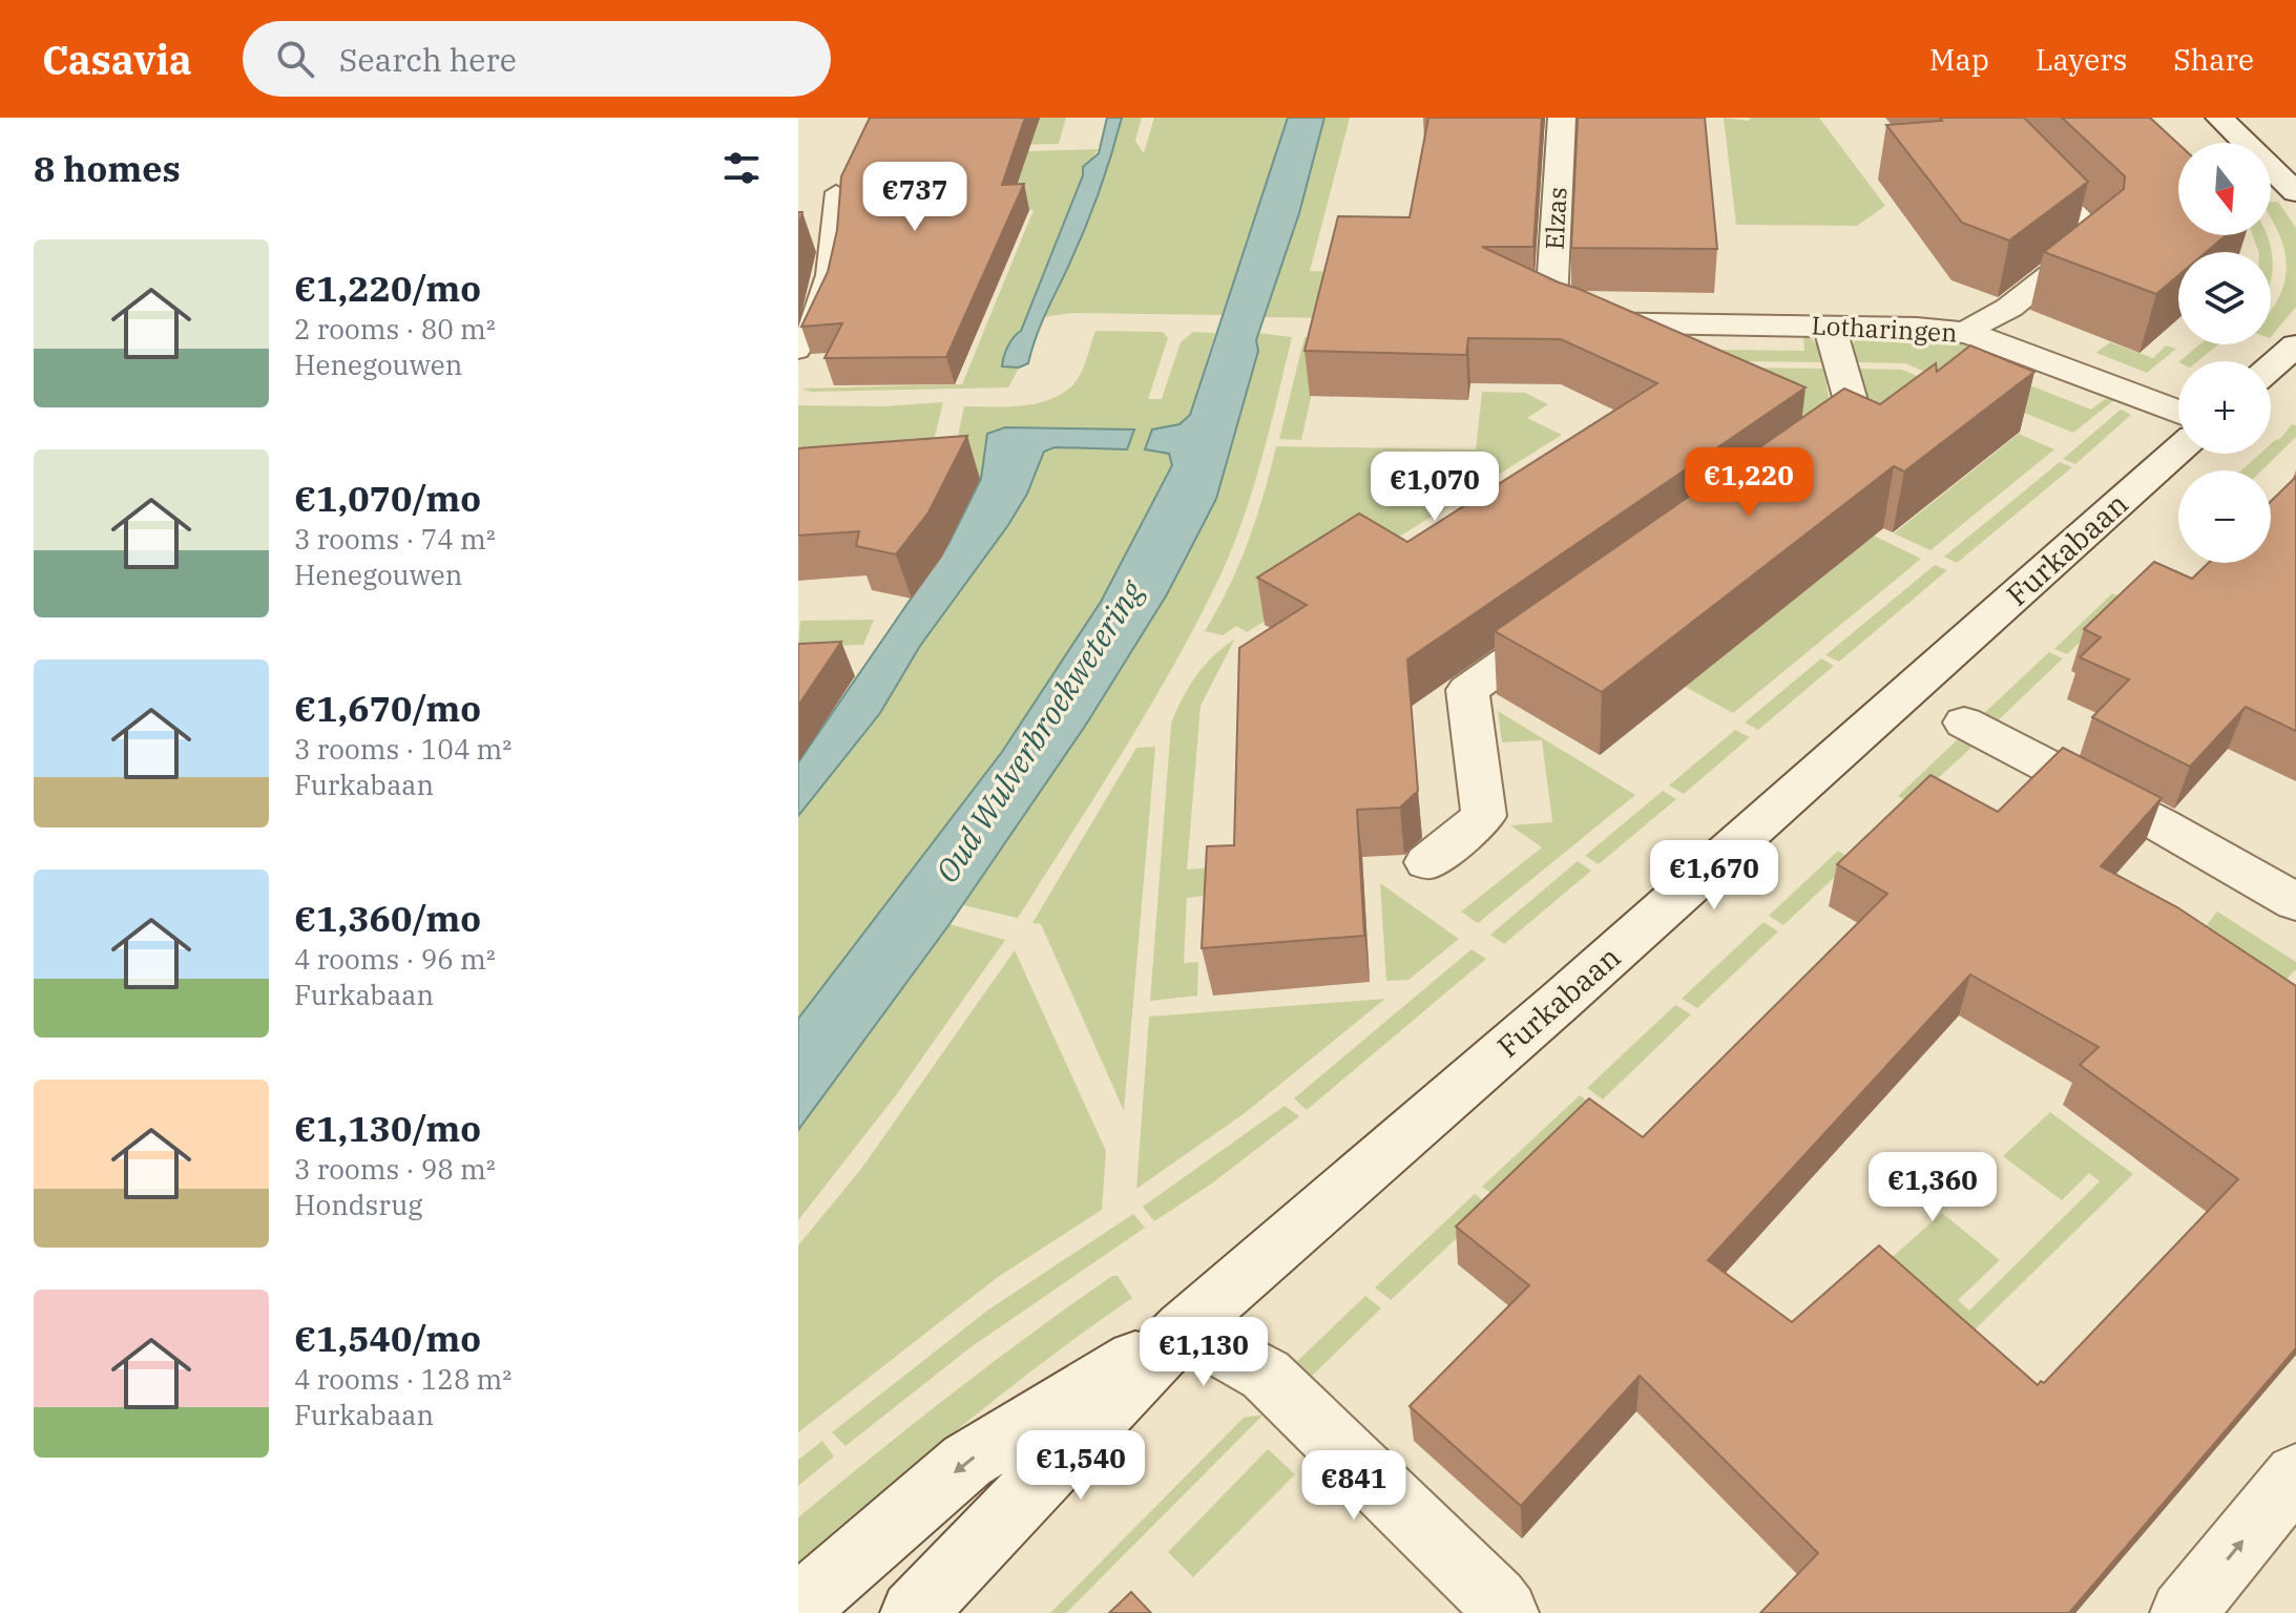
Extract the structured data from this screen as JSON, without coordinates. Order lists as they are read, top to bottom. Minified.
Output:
{"streets":{"street":["Elzas","Lotharingen","Furkabaan"]},"crossings":[["Elzas","Lotharingen"]],"water":["Oud Wulverbroekwetering"],"north":"bottom","page":{"header":"Casavia","search":"Search here","nav":["Map","Layers","Share"],"heading":"8 homes","map_buttons":["+","−"],"price":["€737","€1,220","€1,070","€1,670","€1,360","€1,130","€1,540","€841"],"list":[{"name":"€1,220/mo","note":"2 rooms · 80 m² · Henegouwen"},{"name":"€1,070/mo","note":"3 rooms · 74 m² · Henegouwen"},{"name":"€1,670/mo","note":"3 rooms · 104 m² · Furkabaan"},{"name":"€1,360/mo","note":"4 rooms · 96 m² · Furkabaan"},{"name":"€1,130/mo","note":"3 rooms · 98 m² · Hondsrug"},{"name":"€1,540/mo","note":"4 rooms · 128 m² · Furkabaan"}]}}
